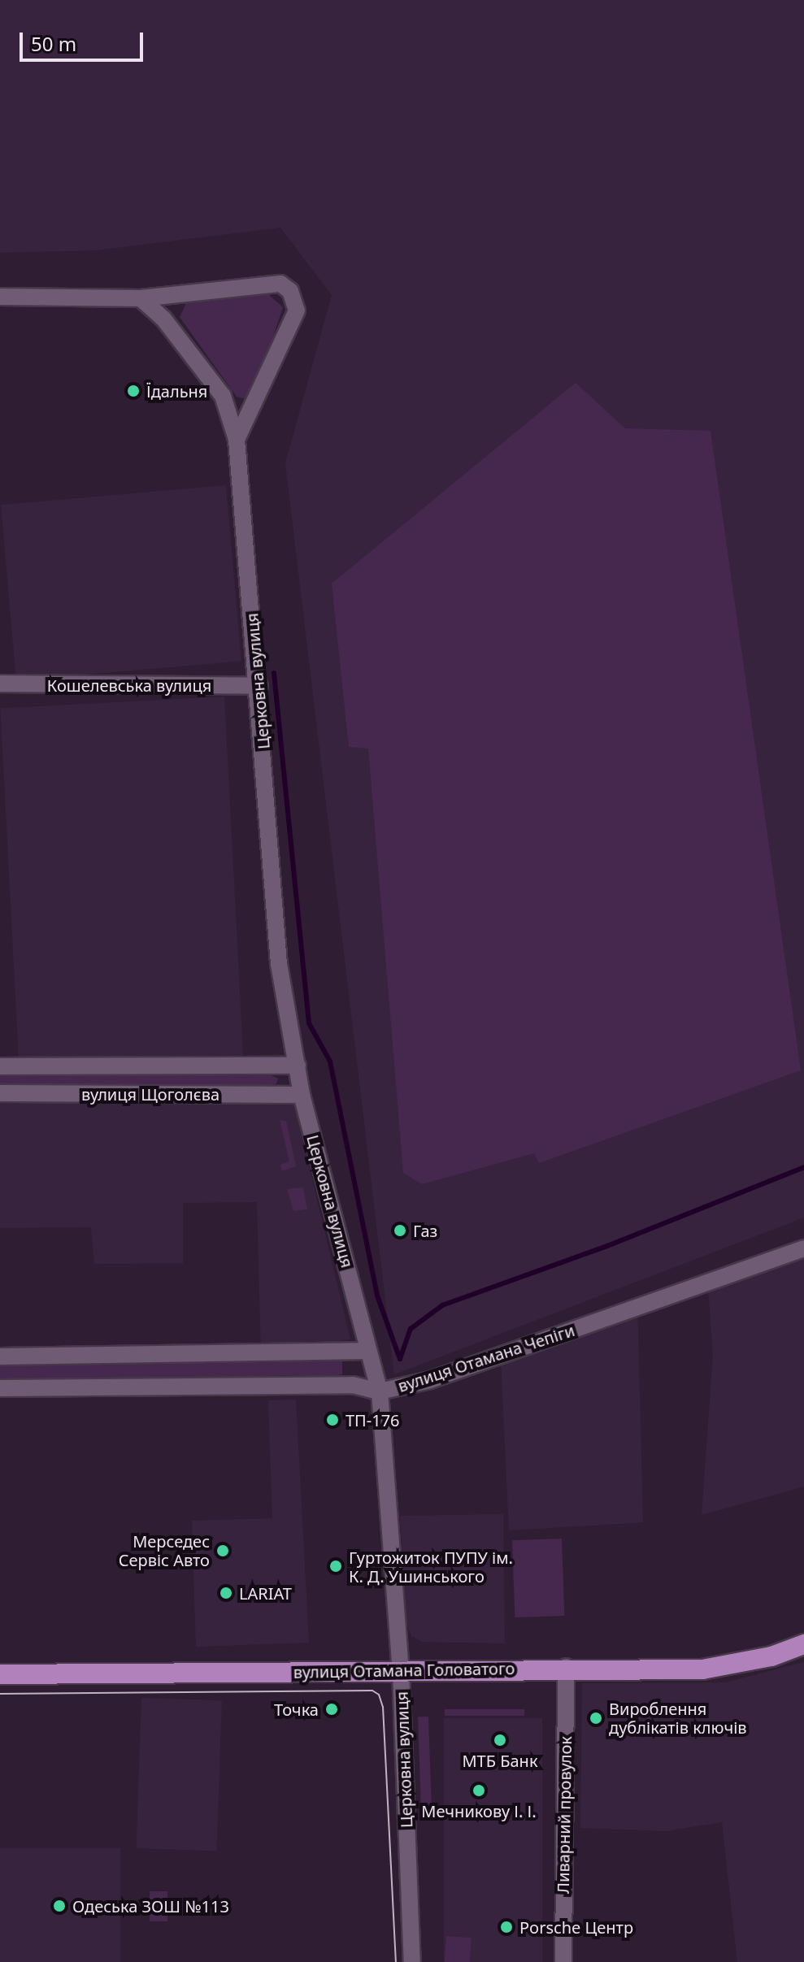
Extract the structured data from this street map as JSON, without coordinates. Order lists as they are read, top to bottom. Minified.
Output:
{"streets":{"main road":["вулиця Отамана Головатого"],"street":["Церковна вулиця","Кошелевська вулиця","вулиця Щоголєва","вулиця Отамана Чепіги","Ливарний провулок"]},"crossings":[["Церковна вулиця","Кошелевська вулиця"],["Церковна вулиця","вулиця Щоголєва"],["Церковна вулиця","вулиця Отамана Чепіги"],["Церковна вулиця","вулиця Отамана Головатого"],["вулиця Отамана Головатого","Ливарний провулок"]],"places":["Їдальня","Газ","ТП-176","Мерседес Сервіс Авто","Гуртожиток ПУПУ ім. К. Д. Ушинського","LARIAT","Точка","Вироблення дублікатів ключів","МТБ Банк","Мечникову І. І.","Одеська ЗОШ №113","Porsche Центр"],"scale_bar":"50 m"}
